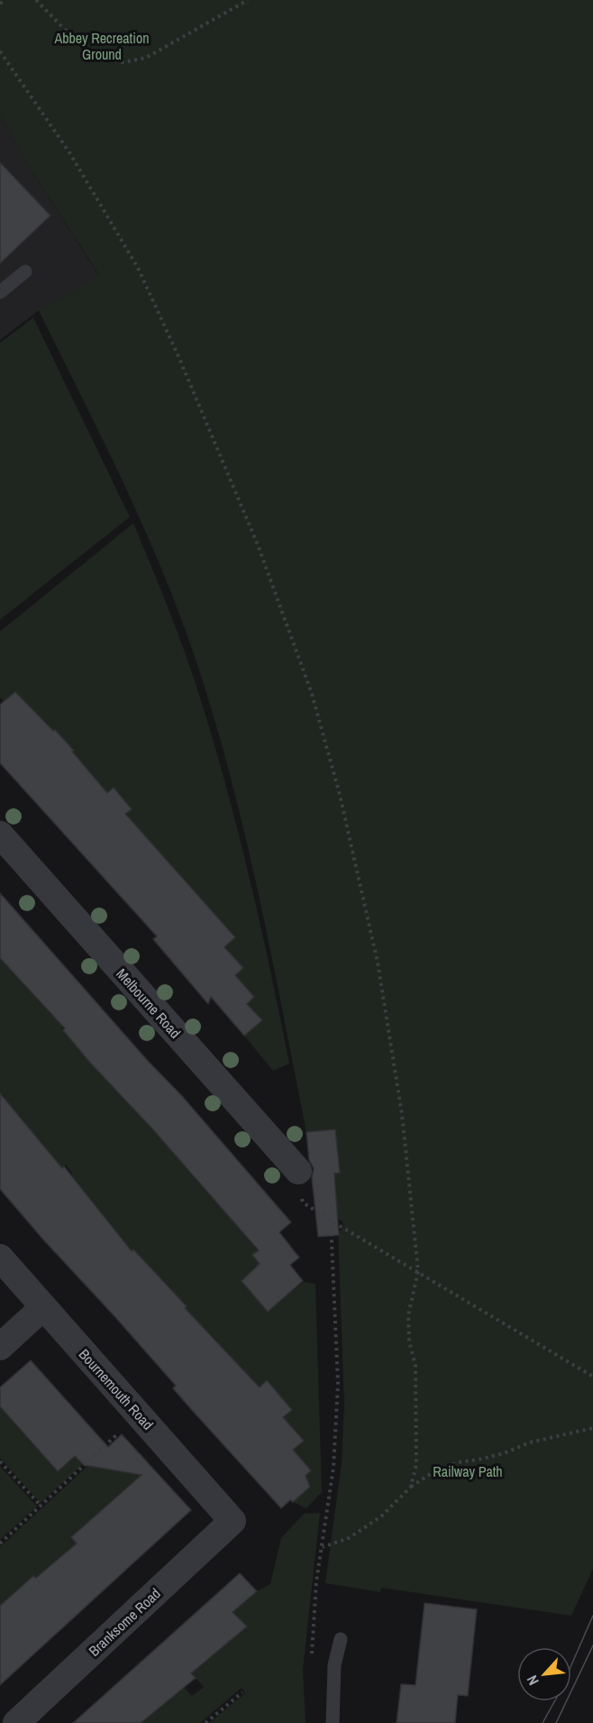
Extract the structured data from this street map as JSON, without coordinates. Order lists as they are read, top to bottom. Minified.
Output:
{"streets":{"street":["Melbourne Road","Bournemouth Road","Branksome Road"]},"crossings":[["Bournemouth Road","Branksome Road"]],"parks":["Abbey Recreation Ground","Railway Path"],"north":"bottom left"}
